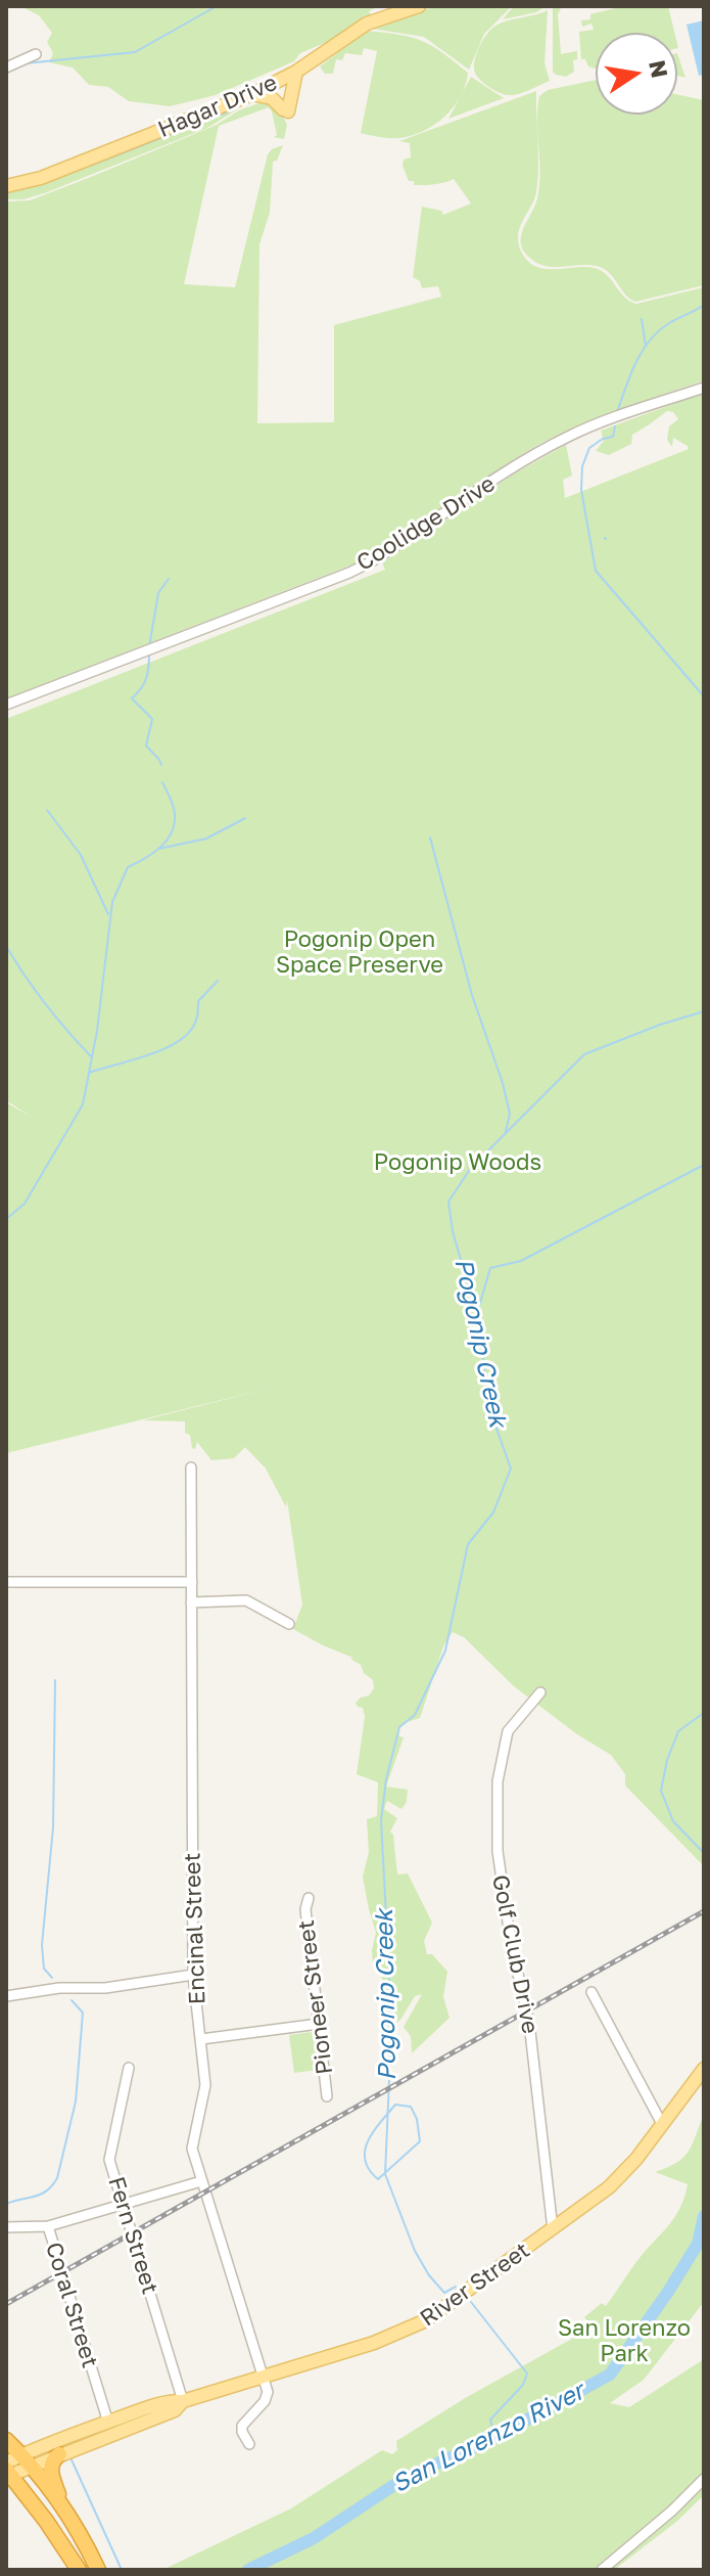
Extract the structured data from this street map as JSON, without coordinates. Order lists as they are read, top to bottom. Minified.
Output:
{"streets":{"main road":["Hagar Drive","River Street"],"street":["Coolidge Drive","Encinal Street","Golf Club Drive","Pioneer Street","Fern Street","Coral Street"]},"crossings":[["Encinal Street","River Street"],["Golf Club Drive","River Street"],["Fern Street","River Street"],["River Street","Coral Street"]],"water":["Pogonip Creek","San Lorenzo River"],"parks":["Pogonip Open Space Preserve","Pogonip Woods","San Lorenzo Park"],"north":"right"}
